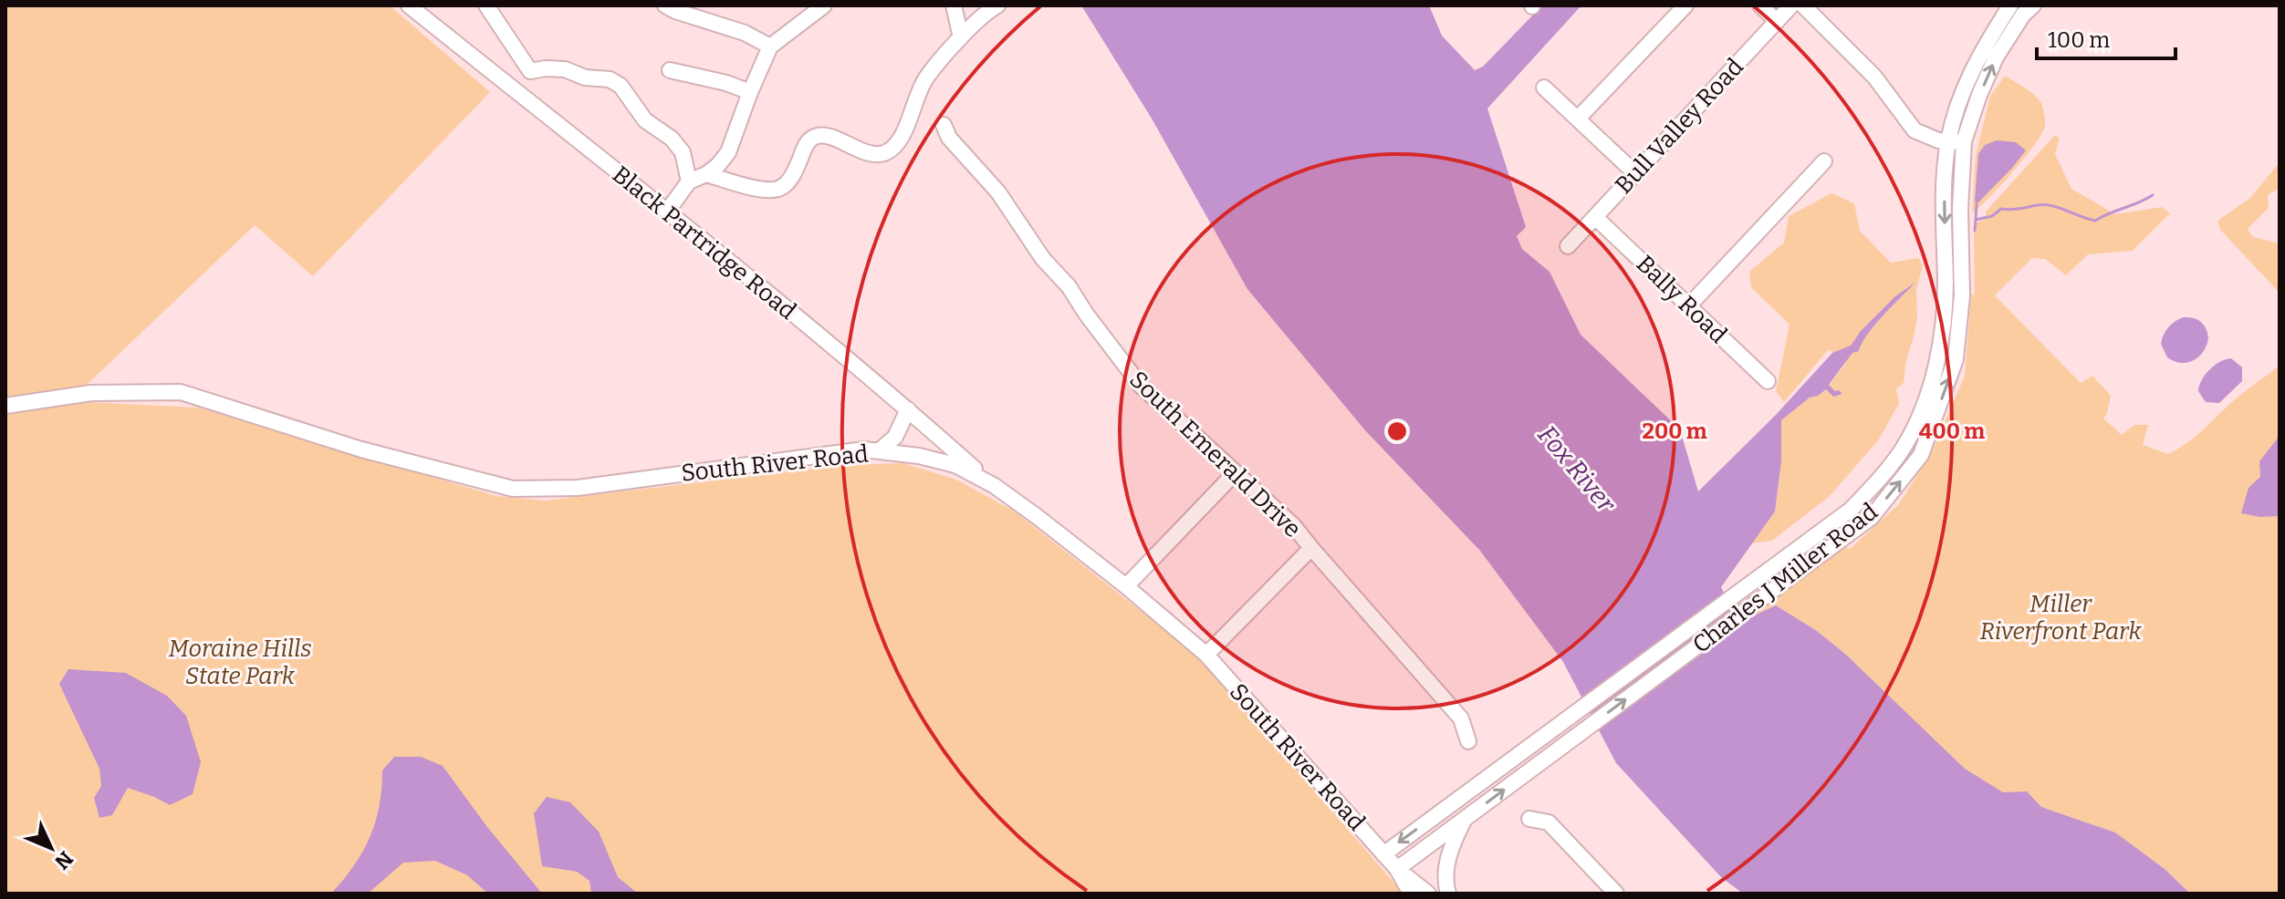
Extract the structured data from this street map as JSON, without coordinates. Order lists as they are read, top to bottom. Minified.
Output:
{"streets":{"street":["Bull Valley Road","Black Partridge Road","Bally Road","South Emerald Drive","South River Road","Charles J Miller Road"]},"crossings":[["Bull Valley Road","Bally Road"],["Black Partridge Road","South River Road"],["South River Road","Charles J Miller Road"]],"water":["Fox River"],"parks":["Miller Riverfront Park","Moraine Hills State Park"],"scale_bar":"100 m","north":"bottom right","rings":["200 m","400 m"]}
